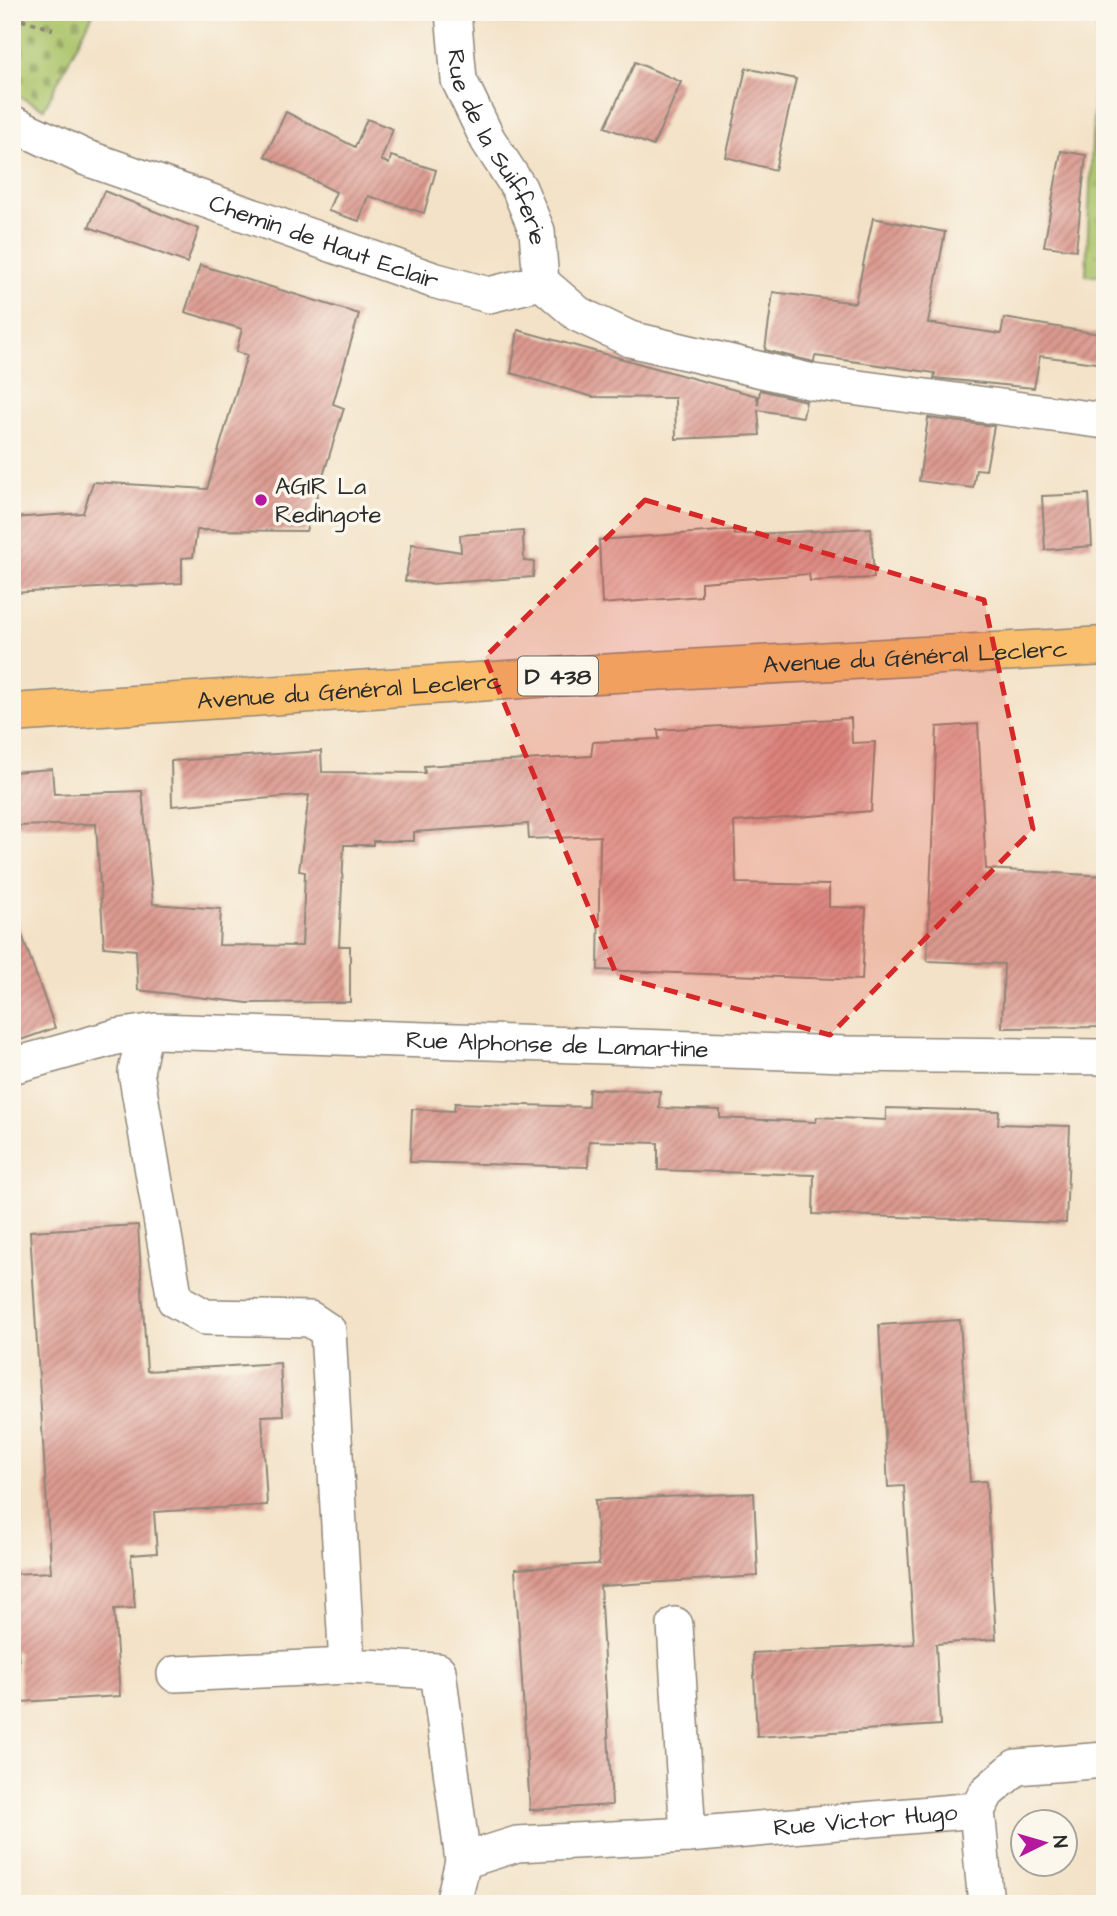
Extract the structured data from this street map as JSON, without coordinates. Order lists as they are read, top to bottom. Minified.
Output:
{"streets":{"main road":["Avenue du Général Leclerc","D 438"],"street":["Rue de la Suifferie","Chemin de Haut Eclair","Rue Alphonse de Lamartine","Rue Victor Hugo"]},"crossings":[["Rue de la Suifferie","Chemin de Haut Eclair"]],"places":["AGIR La Redingote"],"north":"right"}
